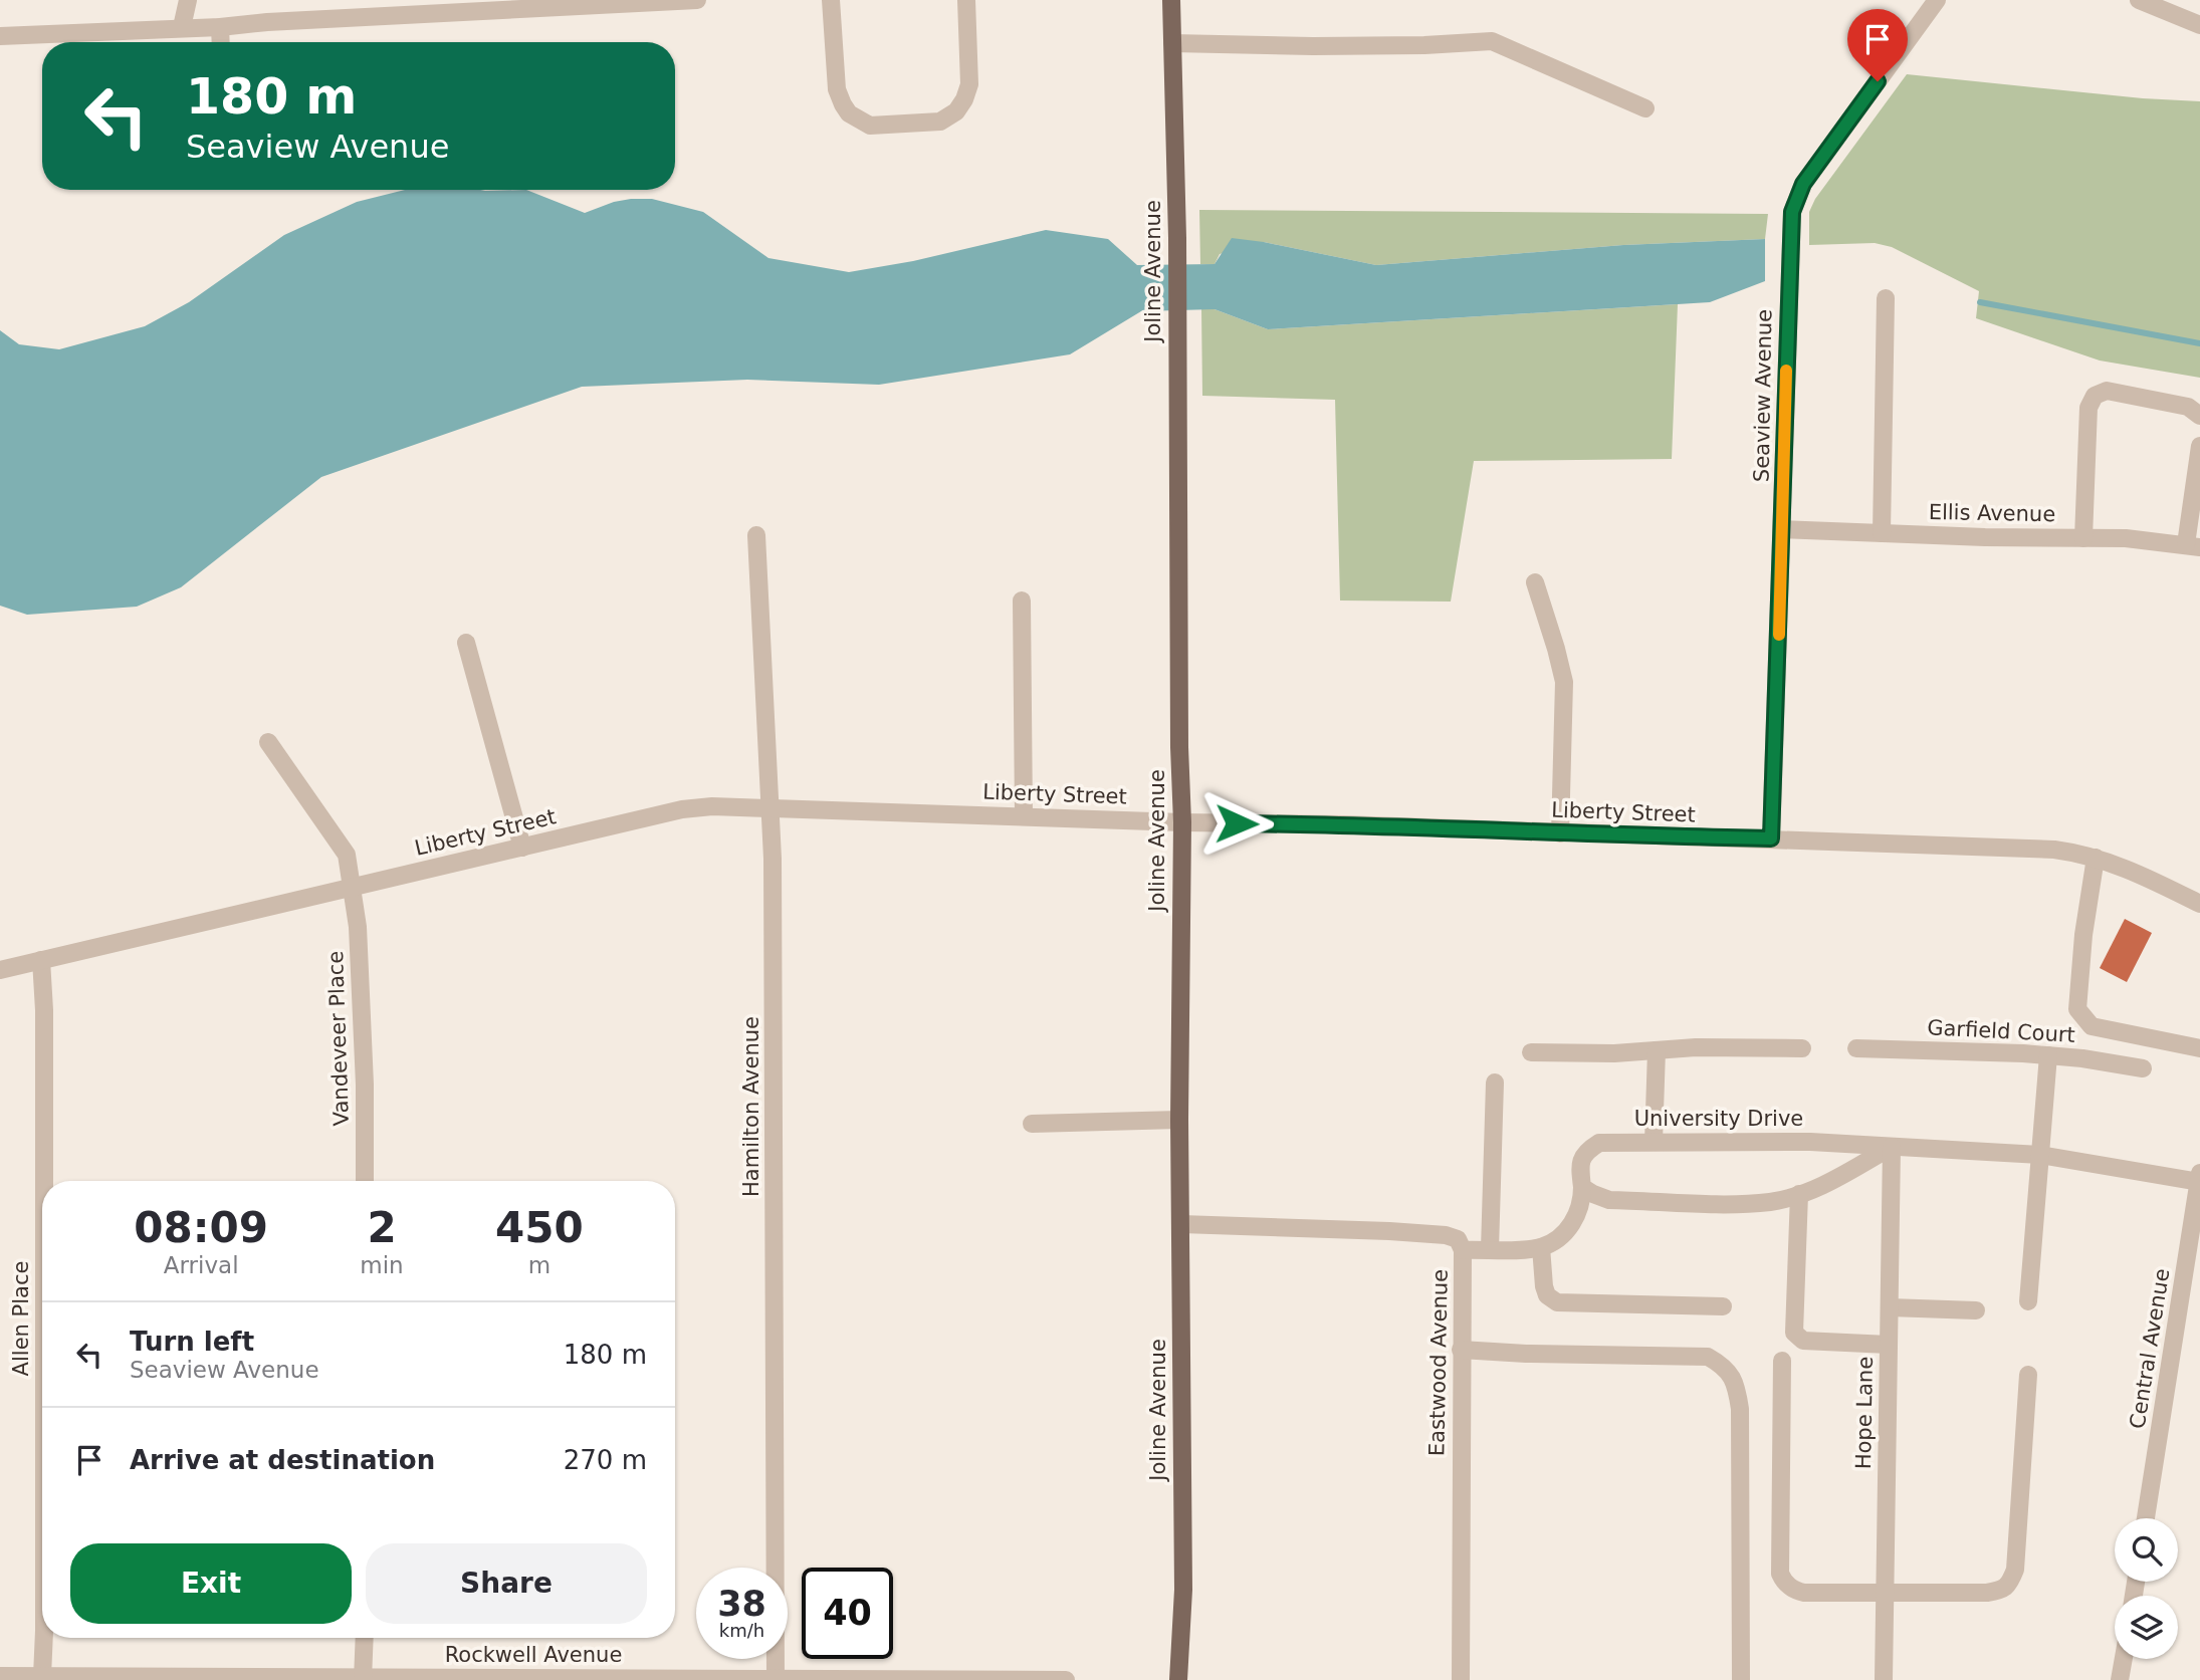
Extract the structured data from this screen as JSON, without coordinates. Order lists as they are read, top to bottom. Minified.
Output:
{"streets":{"main road":["Joline Avenue"],"street":["Seaview Avenue","Ellis Avenue","Liberty Street","Garfield Court","Vandeveer Place","Hamilton Avenue","University Drive","Allen Place","Central Avenue","Eastwood Avenue","Hope Lane","Rockwell Avenue"]},"crossings":[["Joline Avenue","Liberty Street"],["Joline Avenue","Eastwood Avenue"],["Seaview Avenue","Ellis Avenue"],["Seaview Avenue","Liberty Street"],["Liberty Street","Vandeveer Place"],["Liberty Street","Hamilton Avenue"],["Liberty Street","Allen Place"],["Hamilton Avenue","Rockwell Avenue"],["University Drive","Central Avenue"],["University Drive","Hope Lane"],["Allen Place","Rockwell Avenue"]],"page":{"turn":["180 m","Seaview Avenue"],"eta":["08:09","Arrival","2","min","450","m"],"list":[{"name":"Turn left","note":"Seaview Avenue","value":"180 m"},{"name":"Arrive at destination","value":"270 m"}],"buttons":["Exit","Share"],"speed":"38 km/h","limit":"40"}}
